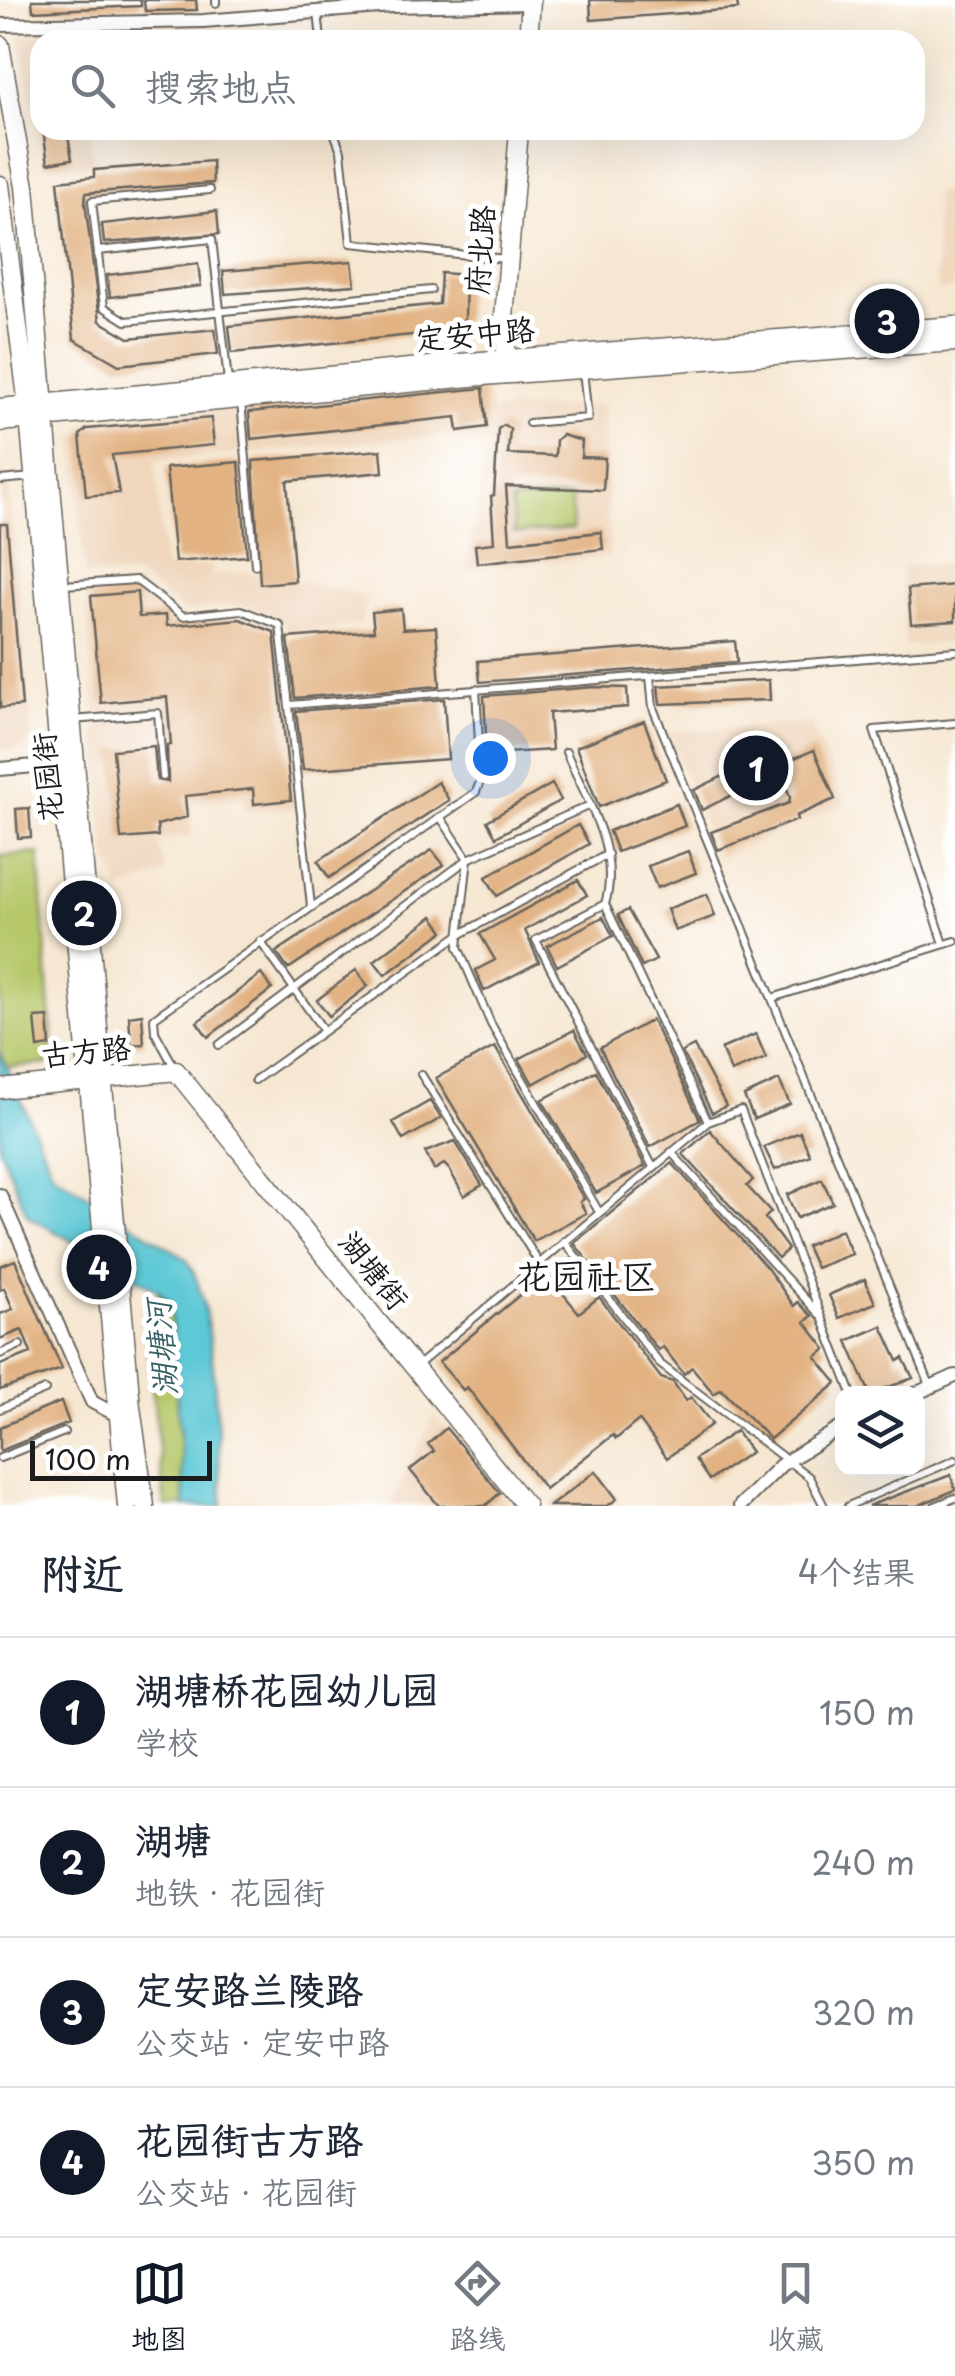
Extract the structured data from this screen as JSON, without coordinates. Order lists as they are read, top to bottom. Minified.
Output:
{"streets":{"main road":["府北路","定安中路","花园街","古方路","湖塘街"]},"crossings":[["府北路","定安中路"],["定安中路","花园街"],["花园街","古方路"],["古方路","湖塘街"]],"districts":["花园社区"],"water":["湖塘河"],"scale_bar":"100 m","page":{"search":"搜索地点","pins":["3","1","2","4"],"scale":"100 m","heading":["附近","4个结果"],"list":[{"mark":"1","name":"湖塘桥花园幼儿园","note":"学校","value":"150 m"},{"mark":"2","name":"湖塘","note":"地铁 · 花园街","value":"240 m"},{"mark":"3","name":"定安路兰陵路","note":"公交站 · 定安中路","value":"320 m"},{"mark":"4","name":"花园街古方路","note":"公交站 · 花园街","value":"350 m"}],"nav":["地图","路线","收藏"]}}
